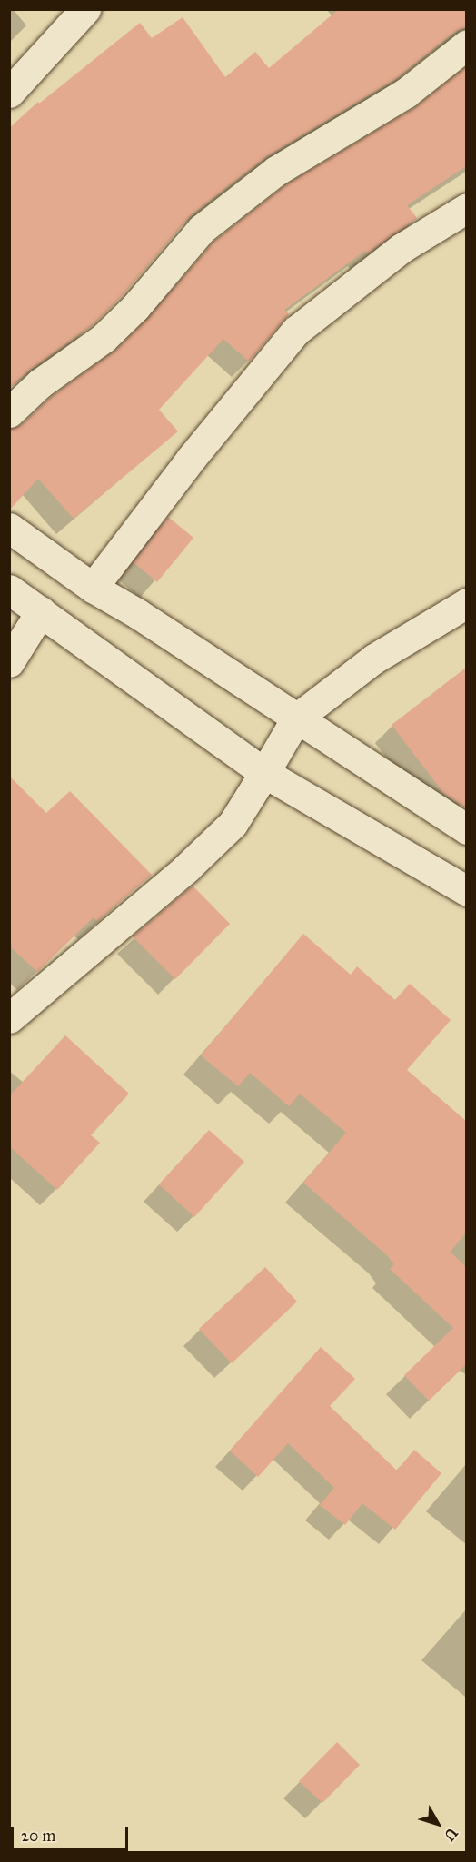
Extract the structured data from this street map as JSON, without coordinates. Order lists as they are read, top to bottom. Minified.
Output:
{"scale_bar":"20 m","north":"bottom right"}
